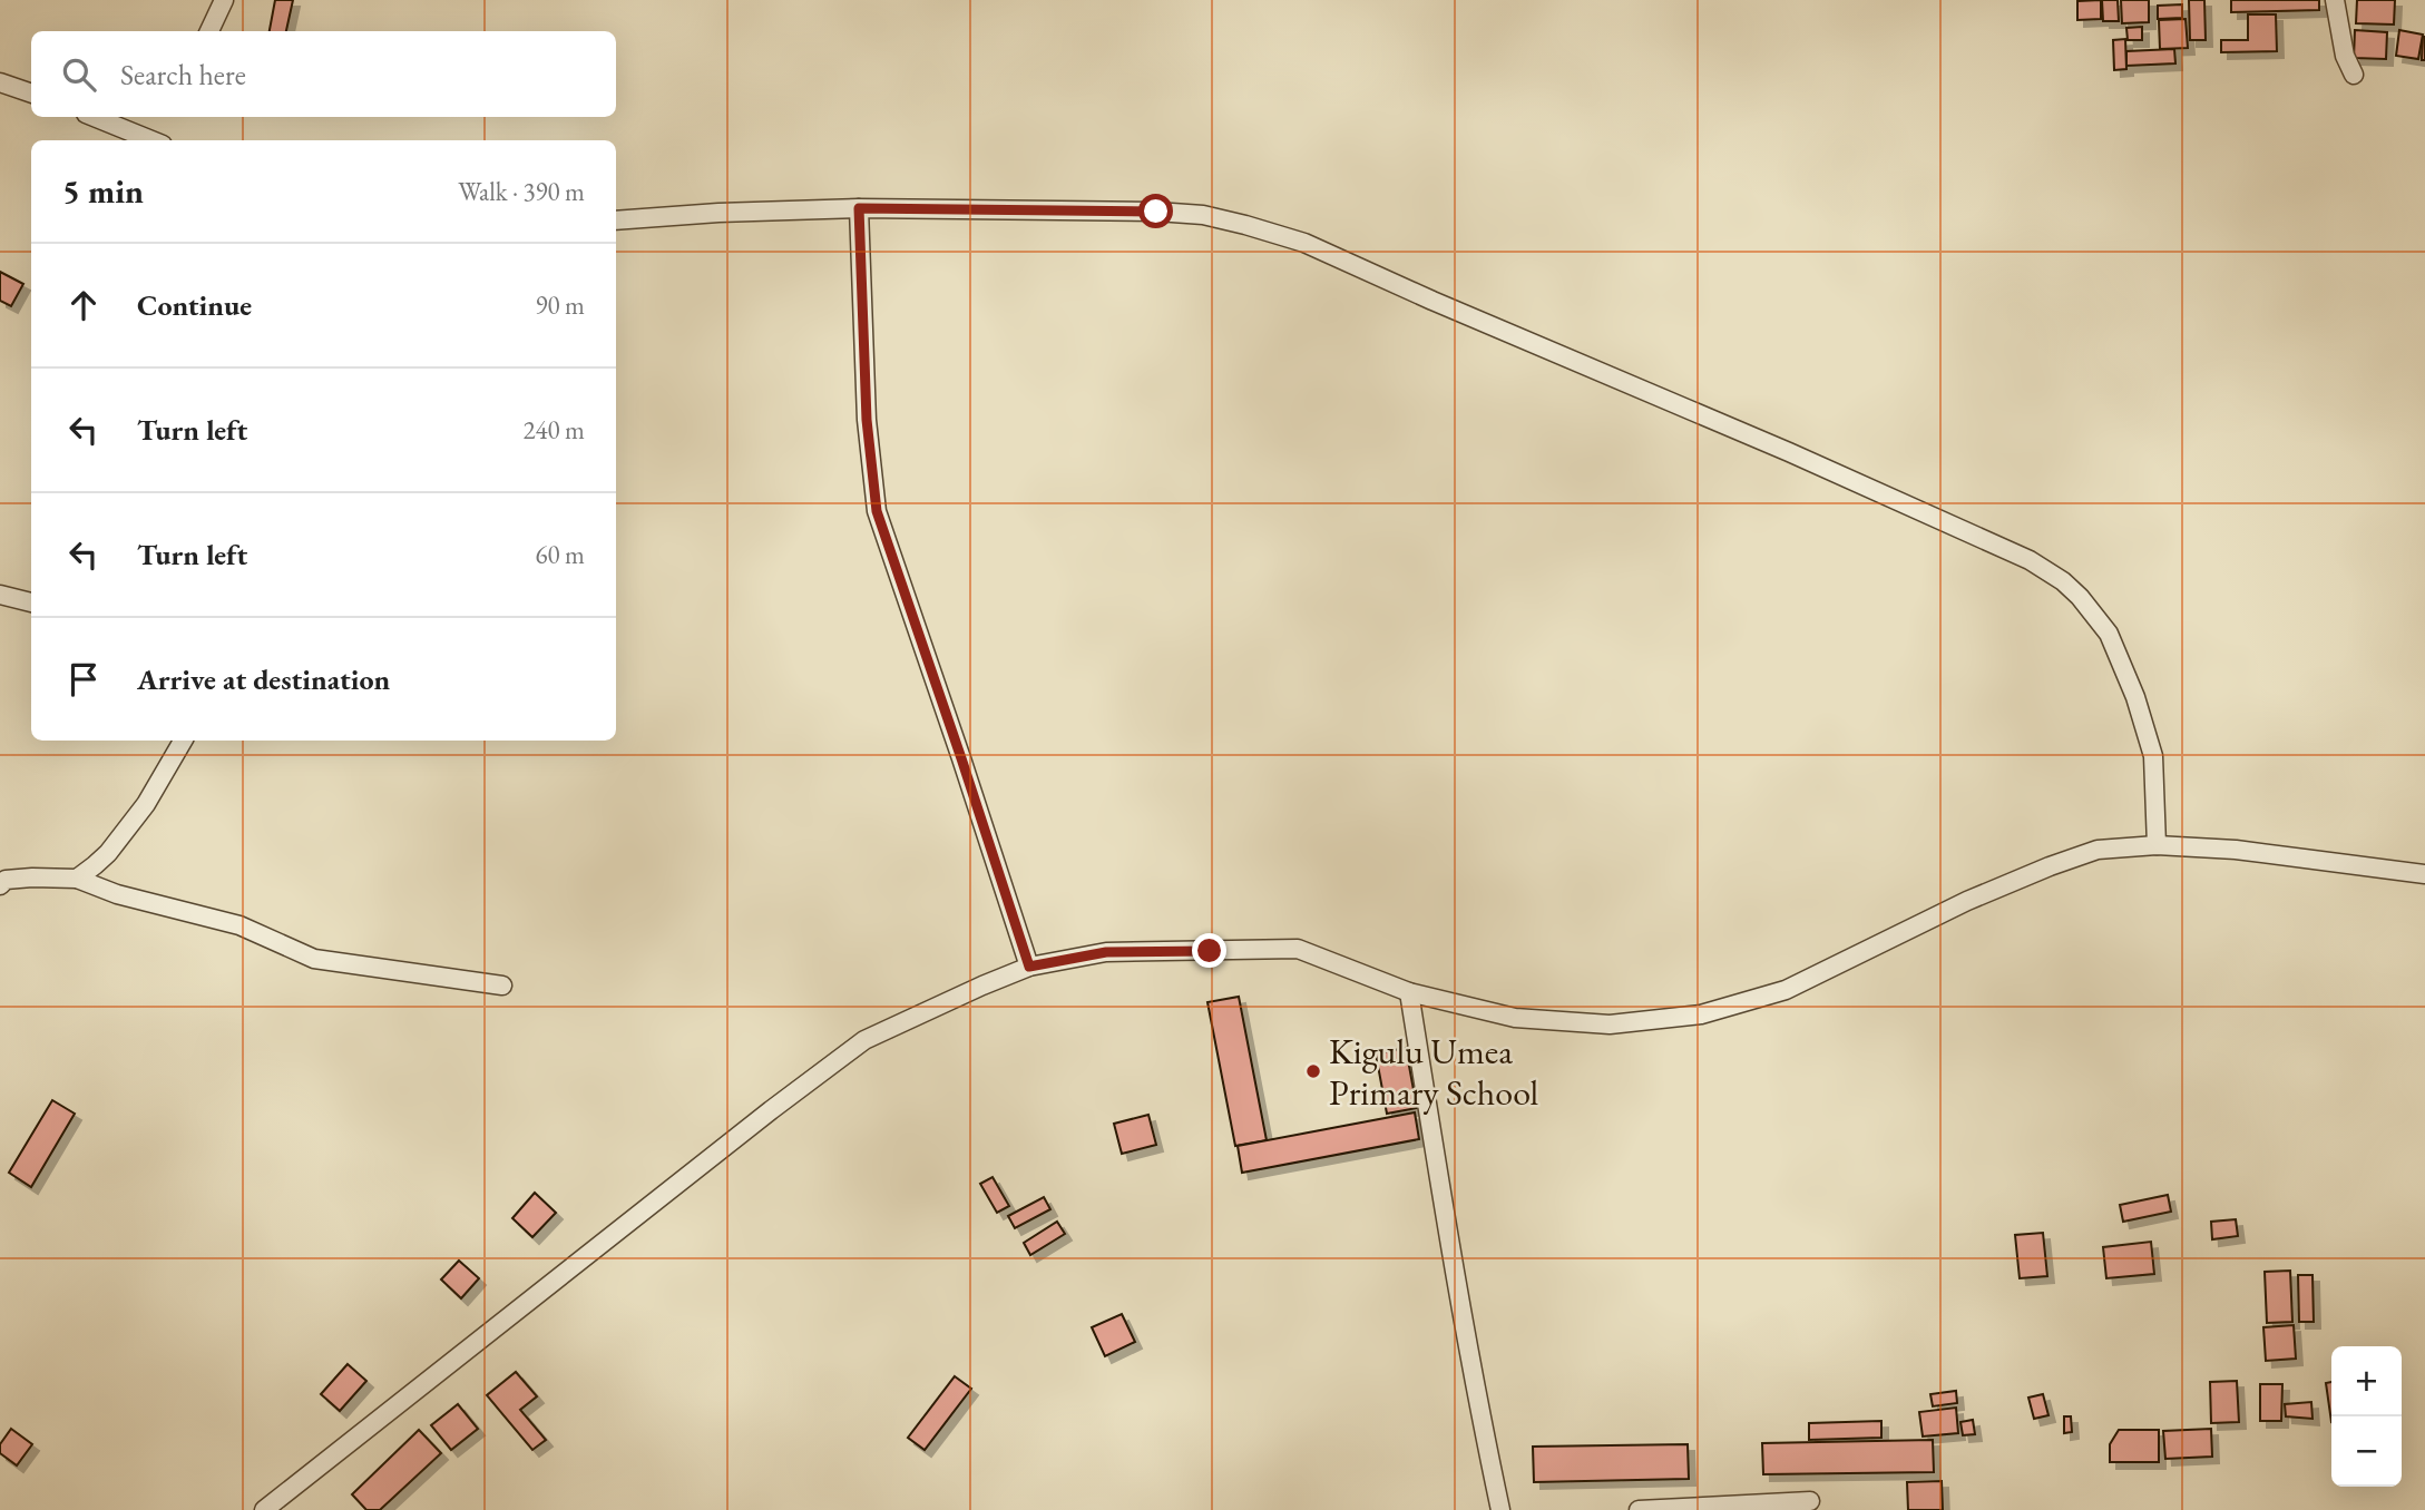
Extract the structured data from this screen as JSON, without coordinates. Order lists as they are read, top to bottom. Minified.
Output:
{"places":["Kigulu Umea Primary School"],"page":{"search":"Search here","heading":["5 min","Walk · 390 m"],"list":[["Continue","90 m"],["Turn left","240 m"],["Turn left","60 m"],"Arrive at destination"],"map_buttons":["+","−"]}}
